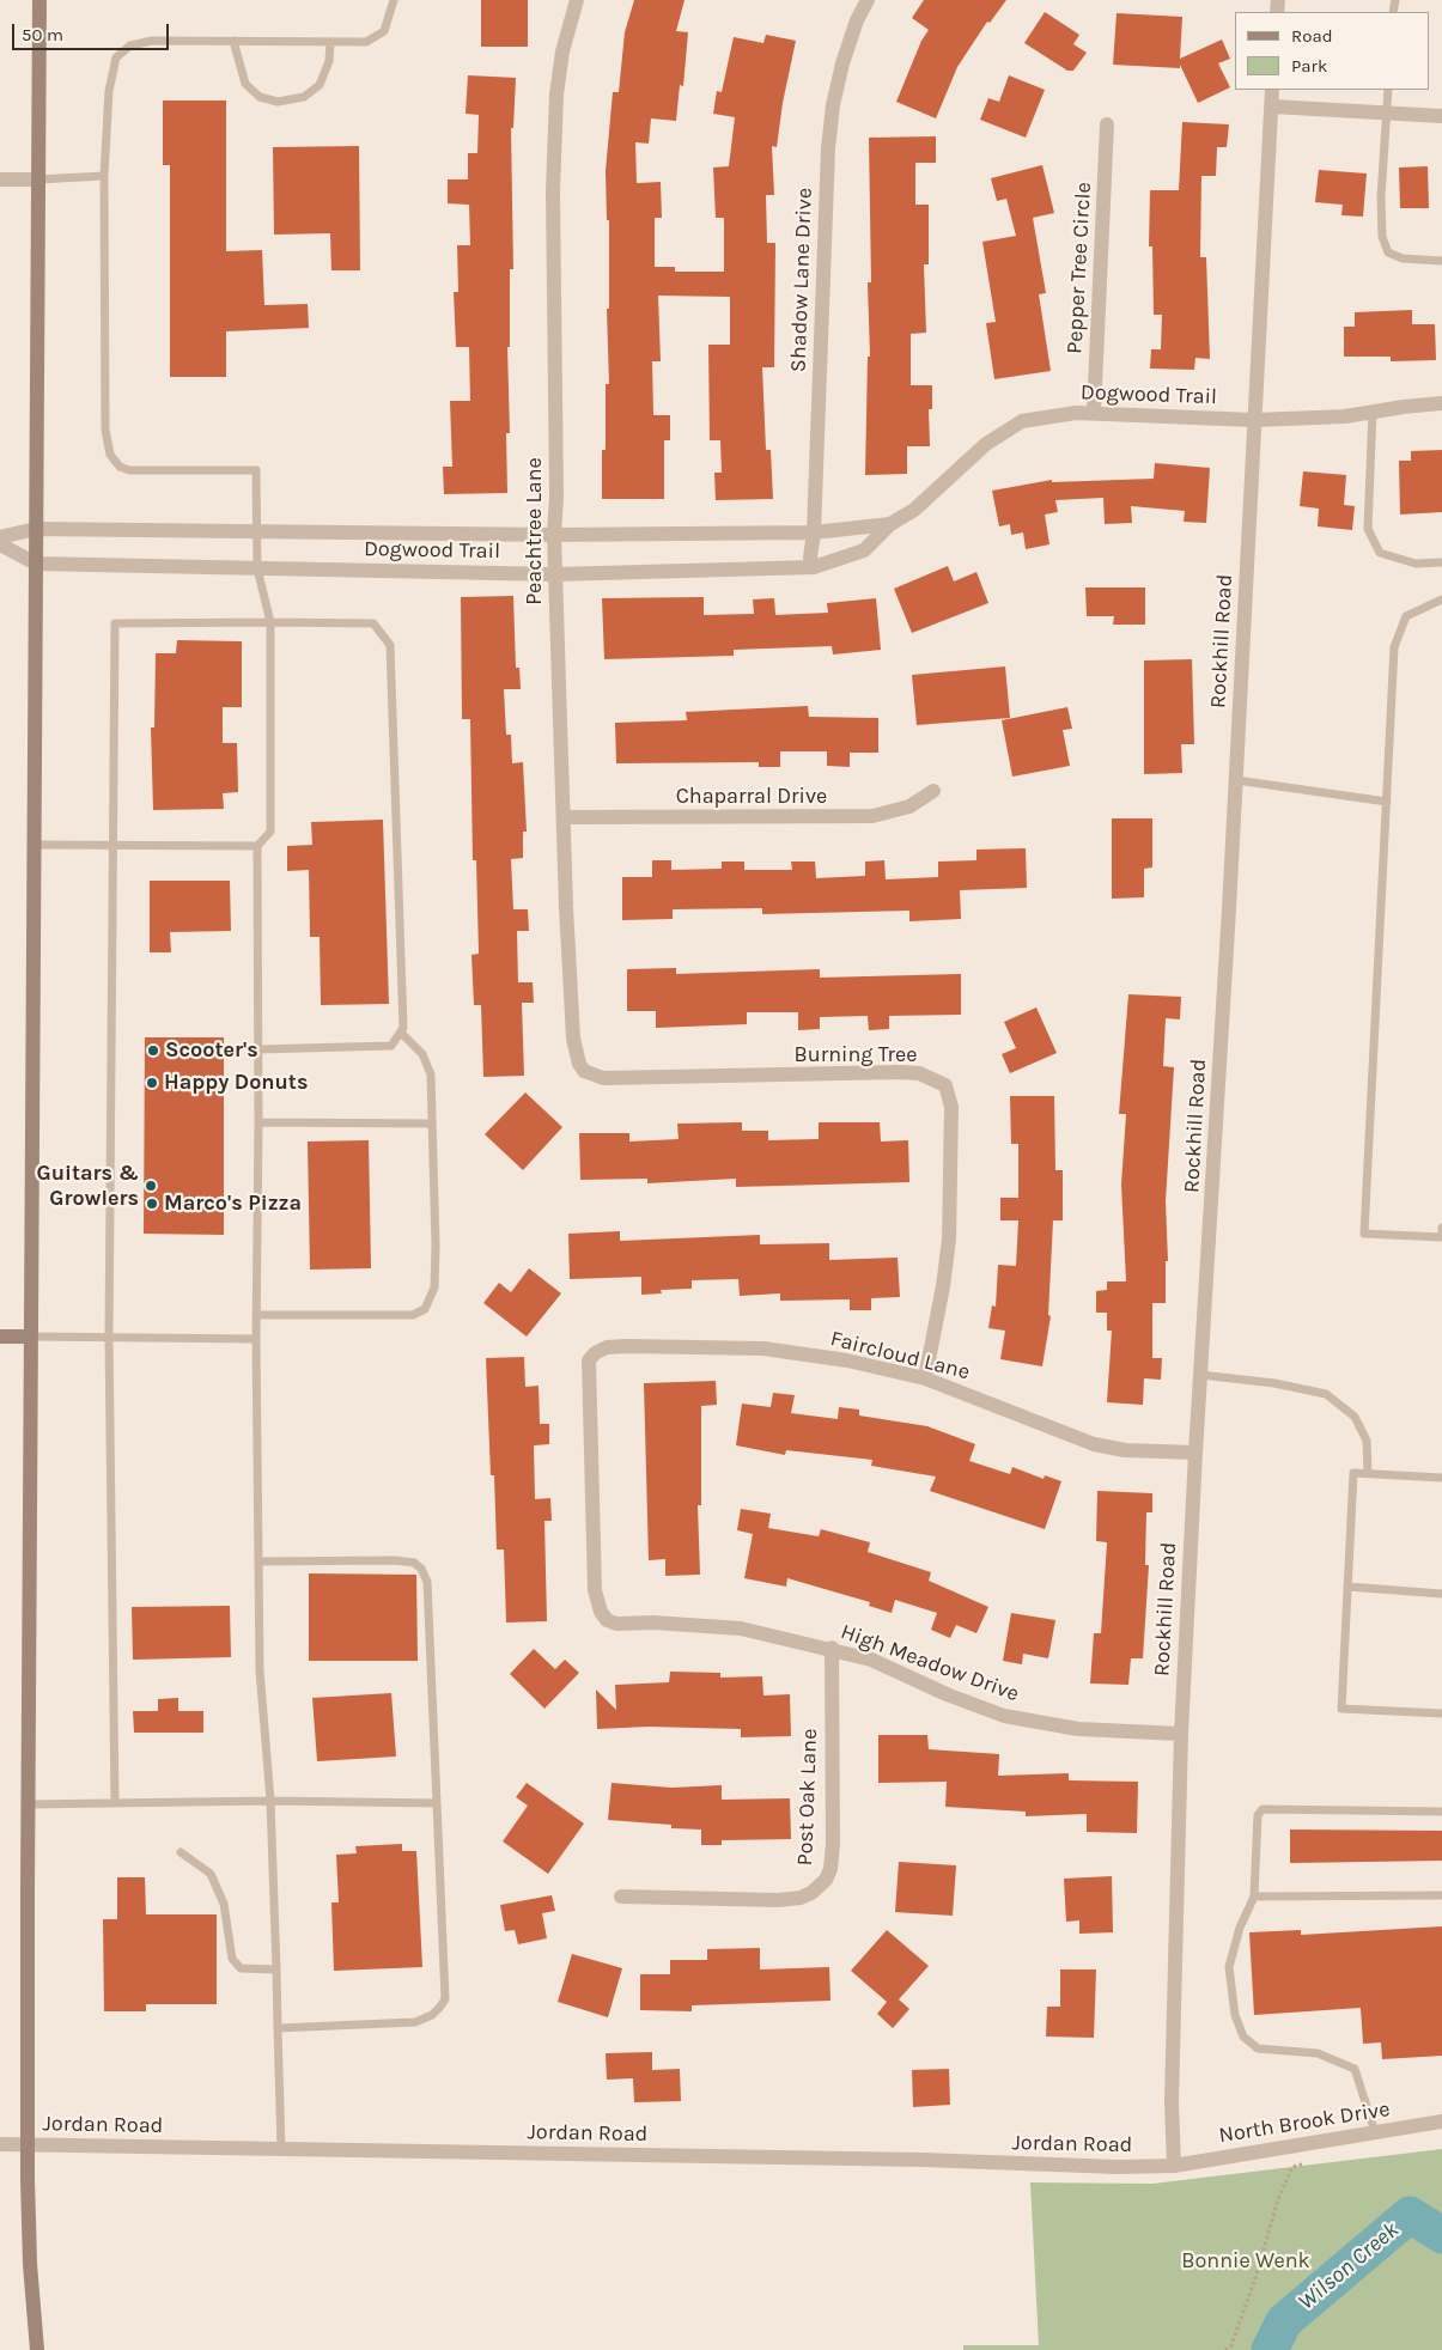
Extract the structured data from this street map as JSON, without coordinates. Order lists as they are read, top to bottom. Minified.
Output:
{"streets":{"street":["Pepper Tree Circle","Shadow Lane Drive","Dogwood Trail","Peachtree Lane","Rockhill Road","Chaparral Drive","Burning Tree","Faircloud Lane","High Meadow Drive","Post Oak Lane","North Brook Drive","Jordan Road"]},"crossings":[["Pepper Tree Circle","Dogwood Trail"],["Shadow Lane Drive","Dogwood Trail"],["Dogwood Trail","Peachtree Lane"],["Dogwood Trail","Rockhill Road"],["Peachtree Lane","Chaparral Drive"],["Peachtree Lane","Burning Tree"],["Rockhill Road","Faircloud Lane"],["Rockhill Road","High Meadow Drive"],["Rockhill Road","North Brook Drive"],["Rockhill Road","Jordan Road"],["Burning Tree","Faircloud Lane"],["Faircloud Lane","High Meadow Drive"],["High Meadow Drive","Post Oak Lane"],["North Brook Drive","Jordan Road"]],"water":["Wilson Creek"],"parks":["Bonnie Wenk"],"places":["Scooter's","Happy Donuts","Guitars & Growlers","Marco's Pizza"],"legend":["Road","Park"],"scale_bar":"50 m"}
